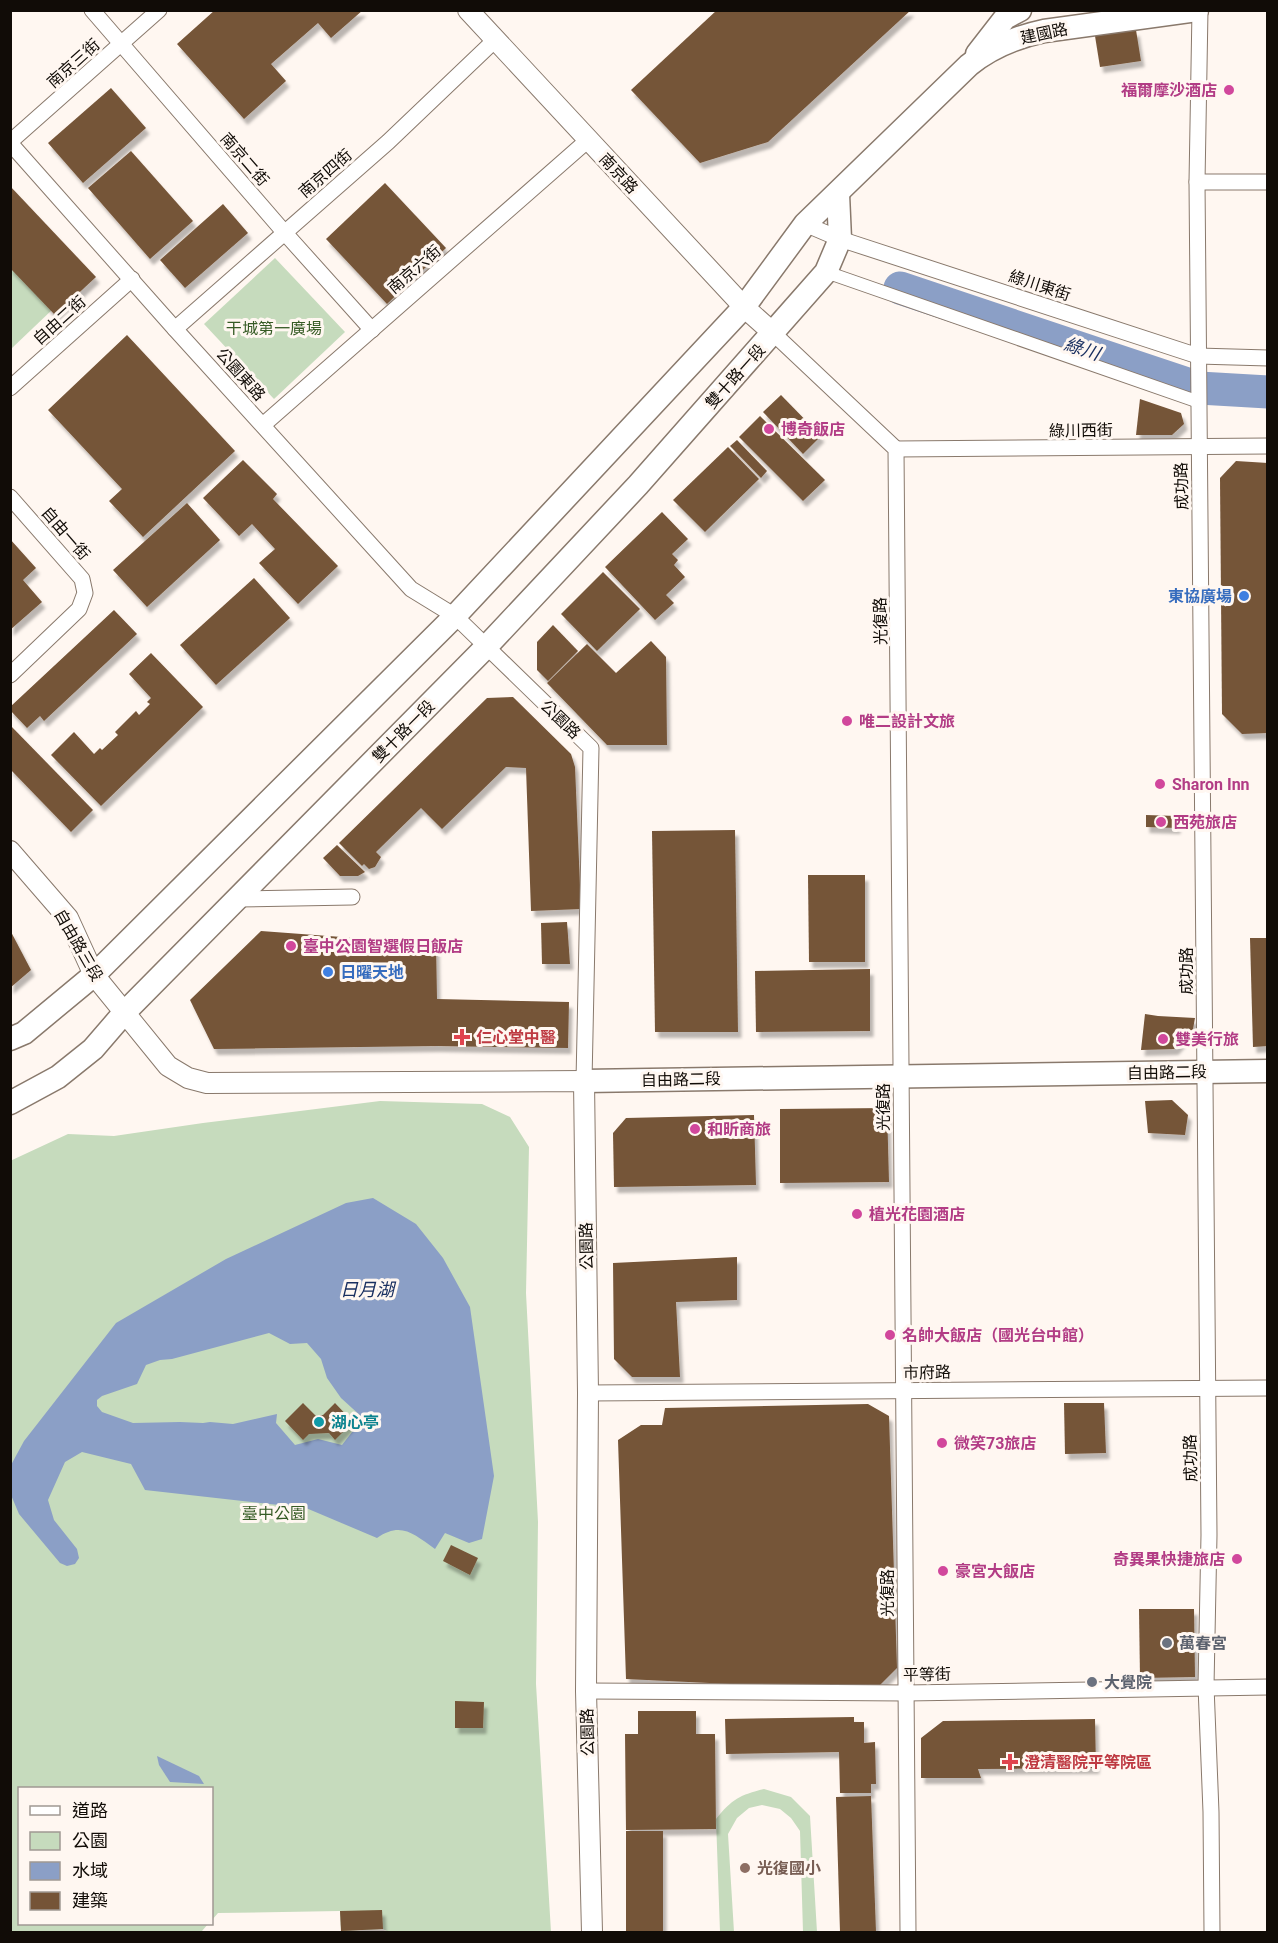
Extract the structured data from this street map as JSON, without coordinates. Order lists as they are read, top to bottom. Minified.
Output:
{"streets":{"main road":["建國路","雙十路一段","自由路二段"],"street":["南京三街","南京二街","南京四街","南京路","南京六街","綠川東街","自由二街","公園東路","綠川西街","成功路","自由一街","光復路","公園路","自由路三段","市府路","平等街"]},"crossings":[["建國路","南京路"],["建國路","綠川東街"],["建國路","成功路"],["南京三街","南京二街"],["南京三街","公園東路"],["南京二街","南京四街"],["南京二街","南京六街"],["南京四街","南京路"],["南京四街","公園東路"],["南京路","南京六街"],["南京路","雙十路一段"],["南京六街","公園東路"],["綠川東街","成功路"],["自由二街","公園東路"],["公園東路","公園路"],["雙十路一段","公園路"],["雙十路一段","自由路三段"],["雙十路一段","自由路二段"],["綠川西街","成功路"],["綠川西街","光復路"],["成功路","自由路二段"],["成功路","市府路"],["成功路","平等街"],["光復路","自由路二段"],["光復路","市府路"],["光復路","平等街"],["公園路","自由路二段"],["公園路","市府路"],["公園路","平等街"],["自由路三段","自由路二段"]],"water":["綠川","日月湖"],"parks":["干城第一廣場","臺中公園"],"places":{"other":["福爾摩沙酒店","博奇飯店","東協廣場","唯二設計文旅","Sharon Inn","西苑旅店","臺中公園智選假日飯店","日曜天地","雙美行旅","和昕商旅","植光花園酒店","名帥大飯店（國光台中館）","湖心亭","微笑73旅店","奇異果快捷旅店","豪宮大飯店","萬春宮","大覺院","光復國小"],"health":["仁心堂中醫","澄清醫院平等院區"]},"legend":["道路","公園","水域","建築"]}
